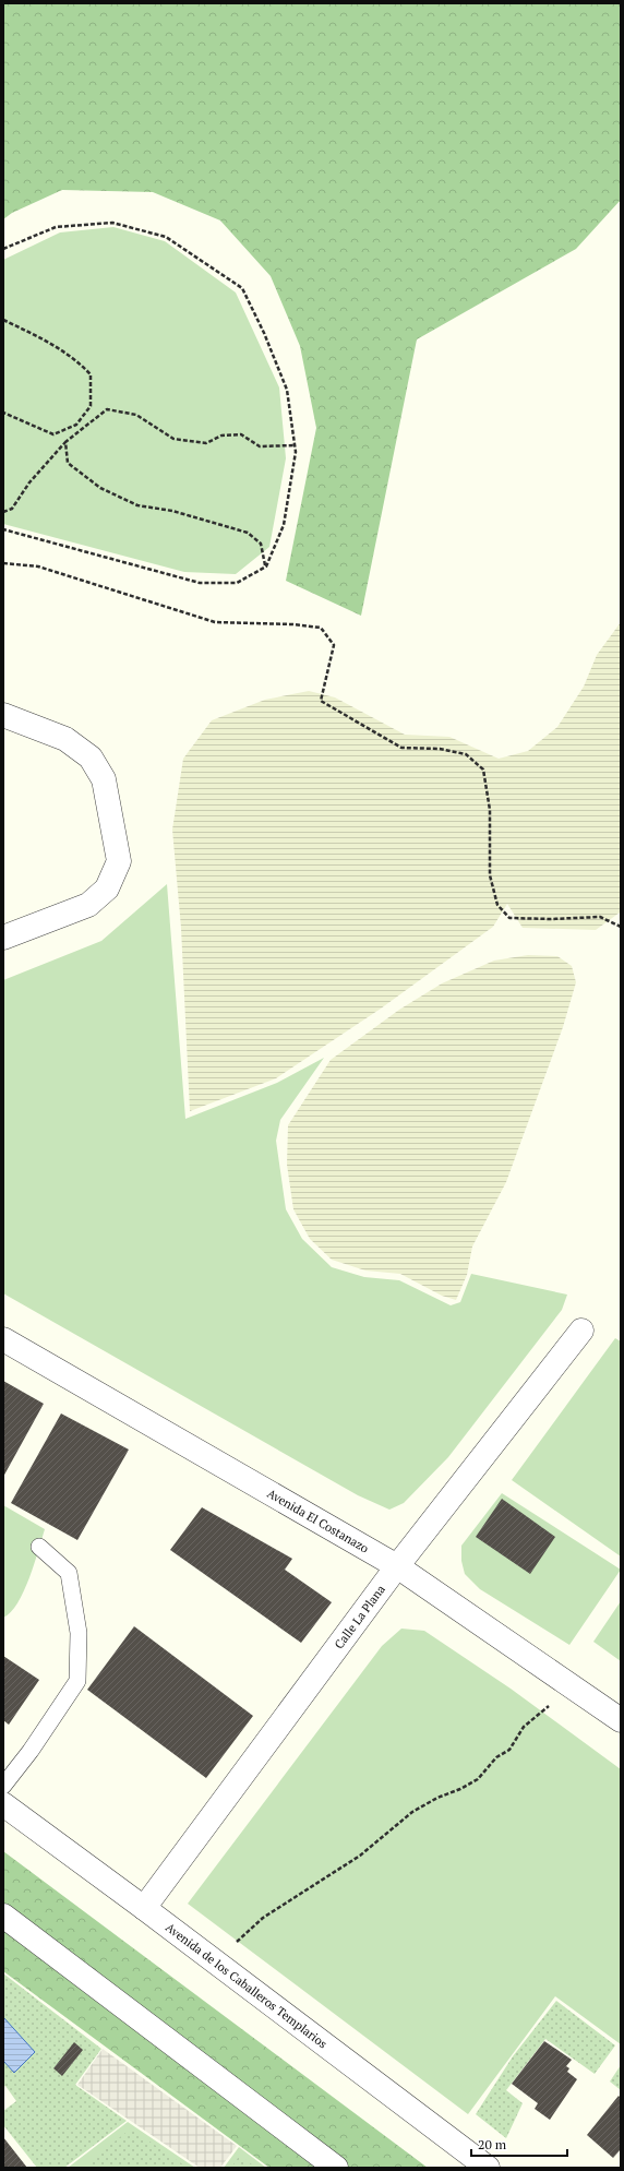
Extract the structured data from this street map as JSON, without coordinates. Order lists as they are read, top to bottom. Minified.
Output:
{"streets":{"street":["Avenida El Costanazo","Calle La Plana","Avenida de los Caballeros Templarios"]},"crossings":[["Avenida El Costanazo","Calle La Plana"],["Calle La Plana","Avenida de los Caballeros Templarios"]],"scale_bar":"20 m"}
